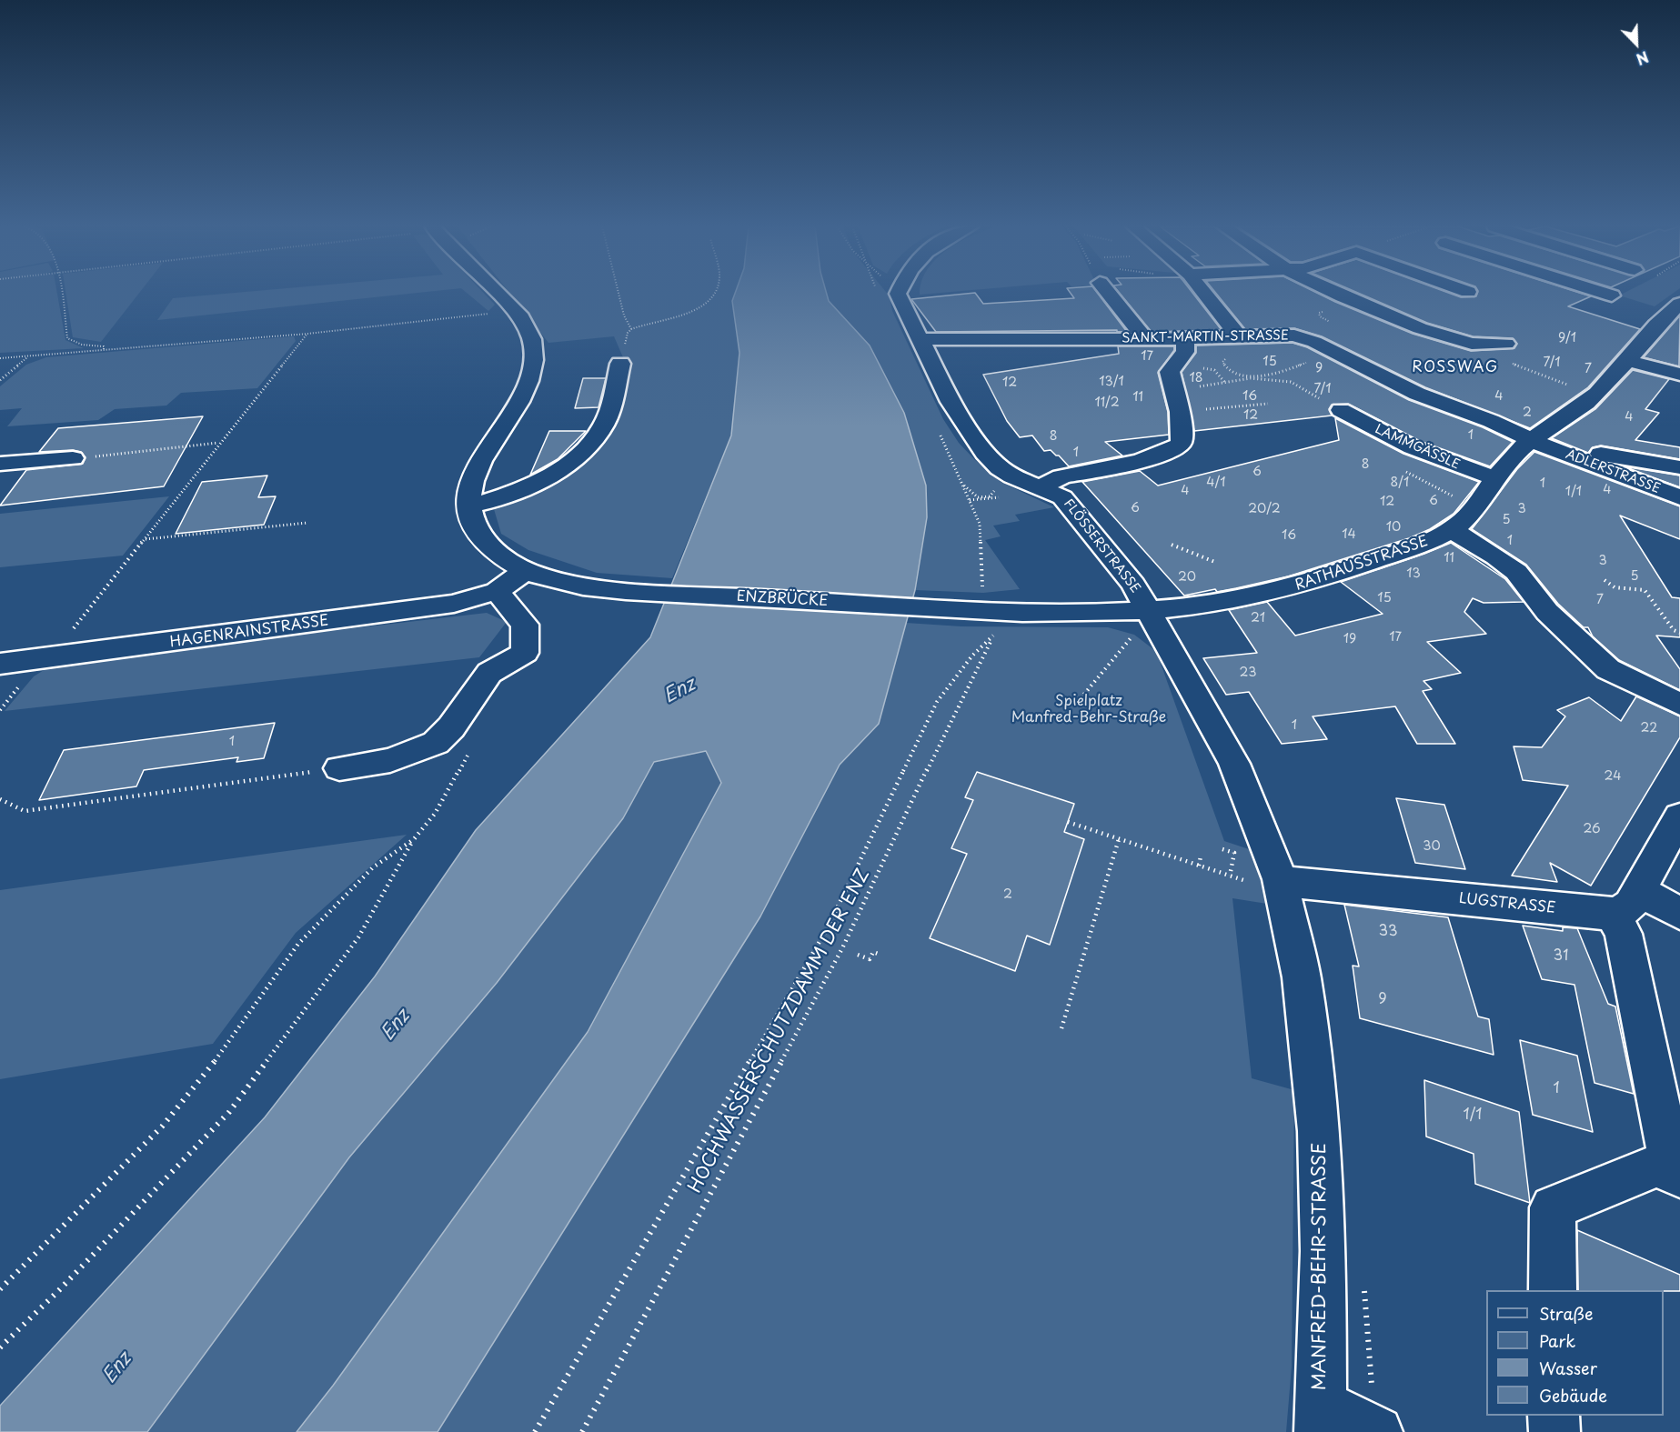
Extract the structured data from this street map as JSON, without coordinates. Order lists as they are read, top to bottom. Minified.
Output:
{"streets":{"street":["SANKT-MARTIN-STRASSE","LAMMGÄSSLE","ADLERSTRASSE","FLÖSSERSTRASSE","RATHAUSSTRASSE","ENZBRÜCKE","HAGENRAINSTRASSE","LUGSTRASSE","MANFRED-BEHR-STRASSE"],"path":["HOCHWASSERSCHUTZDAMM DER ENZ"]},"crossings":[["SANKT-MARTIN-STRASSE","ADLERSTRASSE"],["SANKT-MARTIN-STRASSE","FLÖSSERSTRASSE"],["SANKT-MARTIN-STRASSE","RATHAUSSTRASSE"],["LAMMGÄSSLE","RATHAUSSTRASSE"],["ADLERSTRASSE","RATHAUSSTRASSE"],["FLÖSSERSTRASSE","RATHAUSSTRASSE"],["FLÖSSERSTRASSE","MANFRED-BEHR-STRASSE"],["RATHAUSSTRASSE","ENZBRÜCKE"],["RATHAUSSTRASSE","MANFRED-BEHR-STRASSE"],["ENZBRÜCKE","HAGENRAINSTRASSE"],["LUGSTRASSE","MANFRED-BEHR-STRASSE"]],"districts":["ROSSWAG"],"water":["Enz"],"parks":["Spielplatz Manfred-Behr-Straße"],"house_numbers":["9/1","17","15","7/1","9","7","18","13/1","12","7/1","16","4","11","11/2","2","12","4","1","8","1","8","6","4/1","8/1","1","4","4","1/1","6","12","6","20/2","3","5","10","14","16","1","11","3","13","5","20","15","7","21","17","19","23","1","22","1","24","26","30","2","33","31","9","1","1/1"],"legend":["Straße","Park","Wasser","Gebäude"],"north":"bottom right"}
